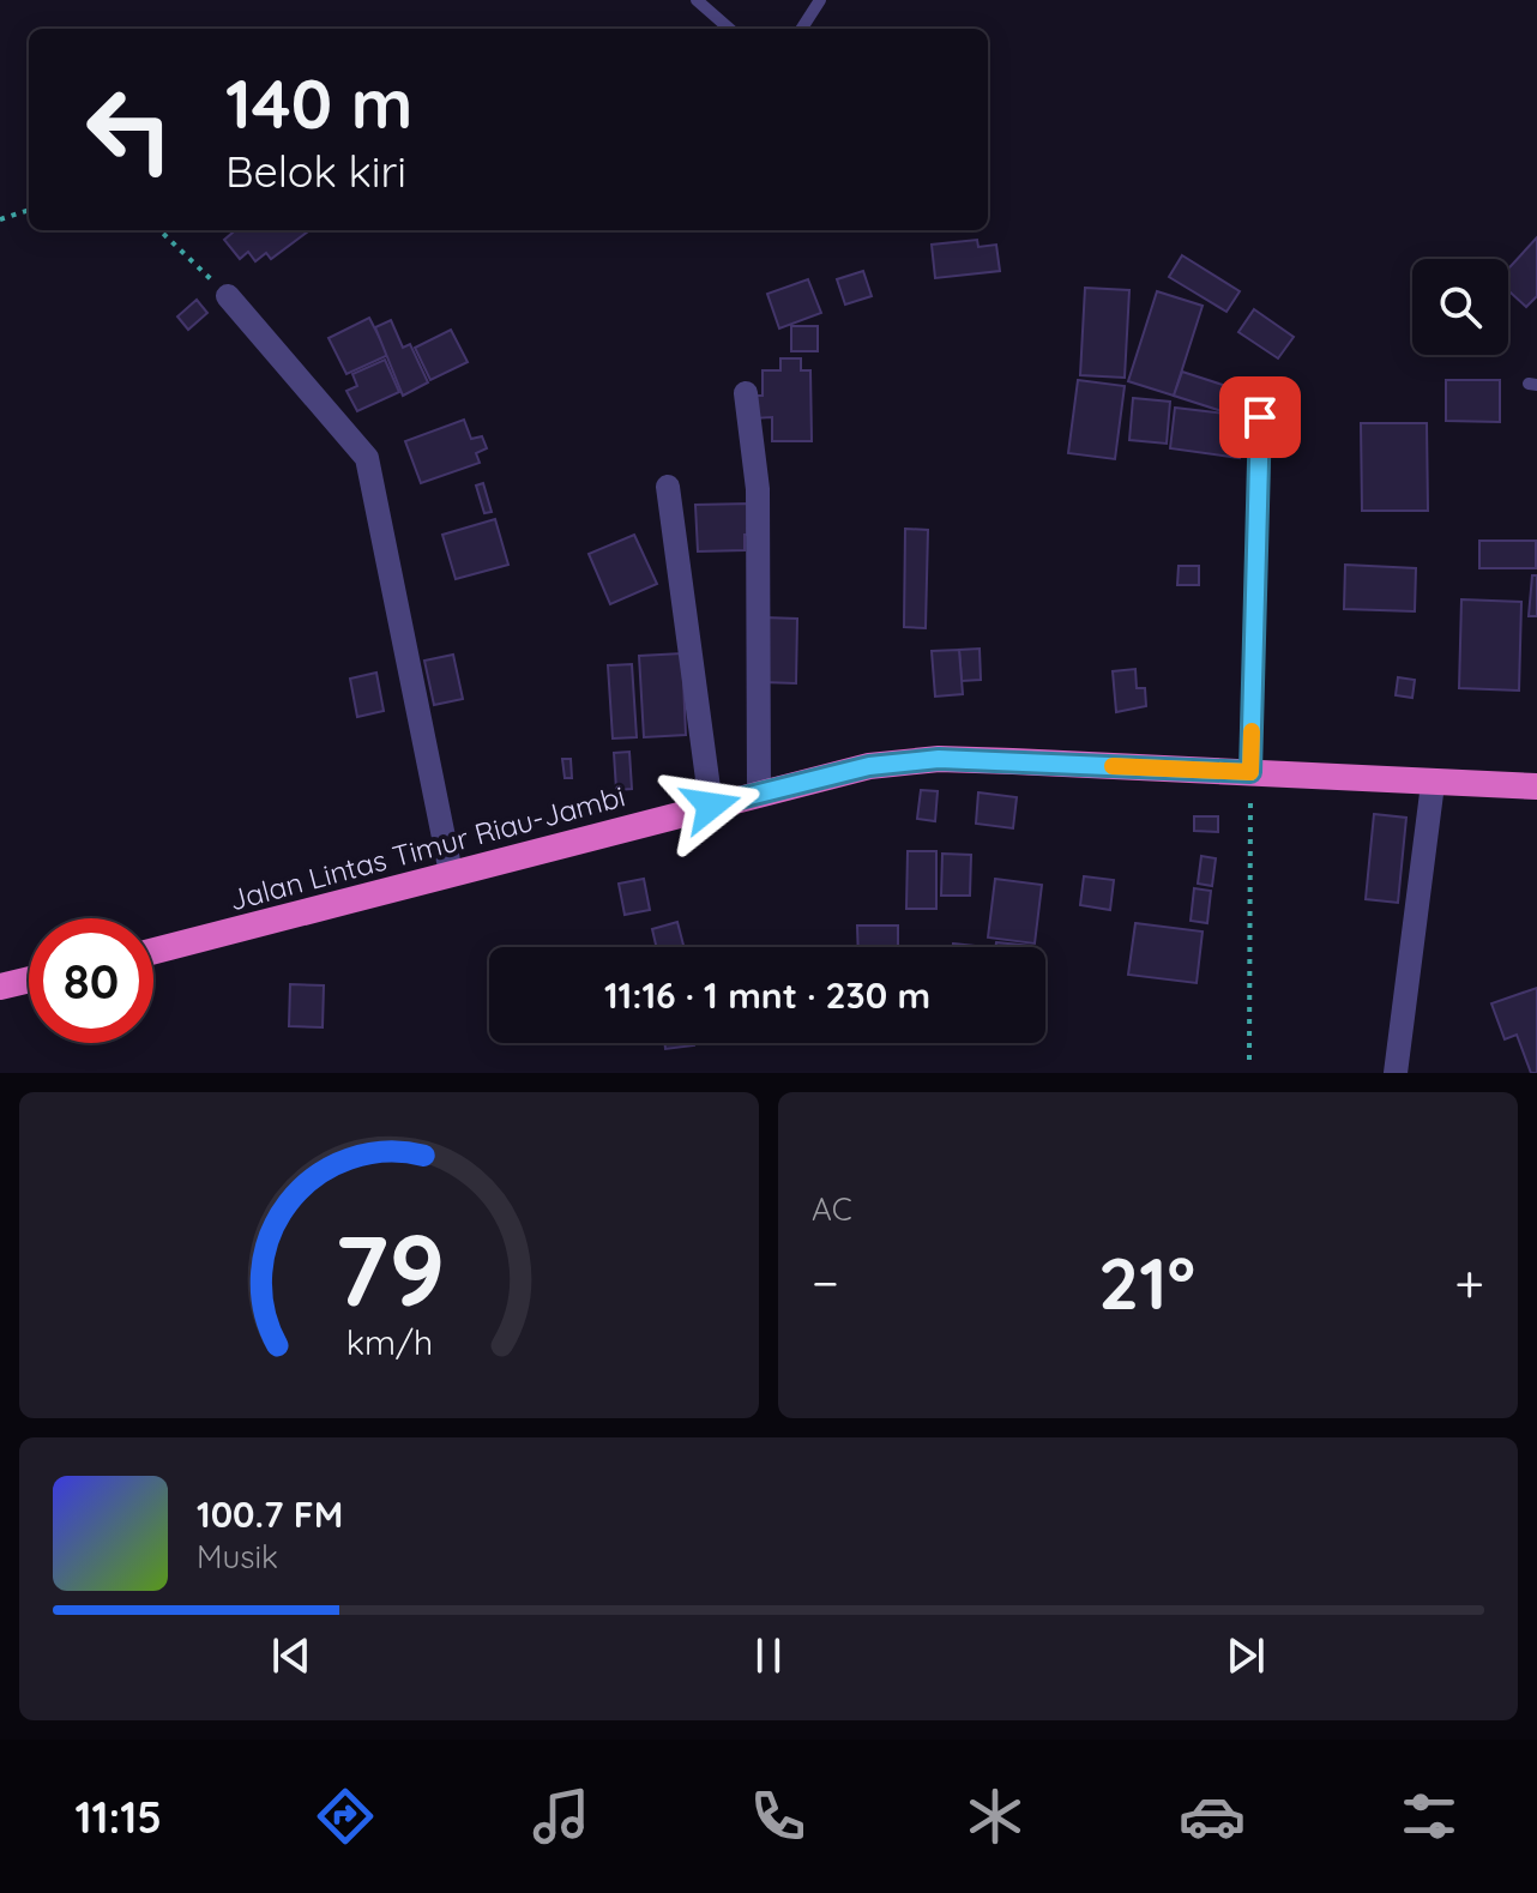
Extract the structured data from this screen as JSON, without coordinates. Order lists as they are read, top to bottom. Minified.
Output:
{"streets":{"highway":["Jalan Lintas Timur Riau-Jambi"]},"page":{"turn":["140 m","Belok kiri"],"limit":"80","trip":"11:16 · 1 mnt · 230 m","tile":"AC","heat":["−","21°","+"],"song":["100.7 FM","Musik"],"tabs":"11:15","gauge":["79","km/h"]}}
